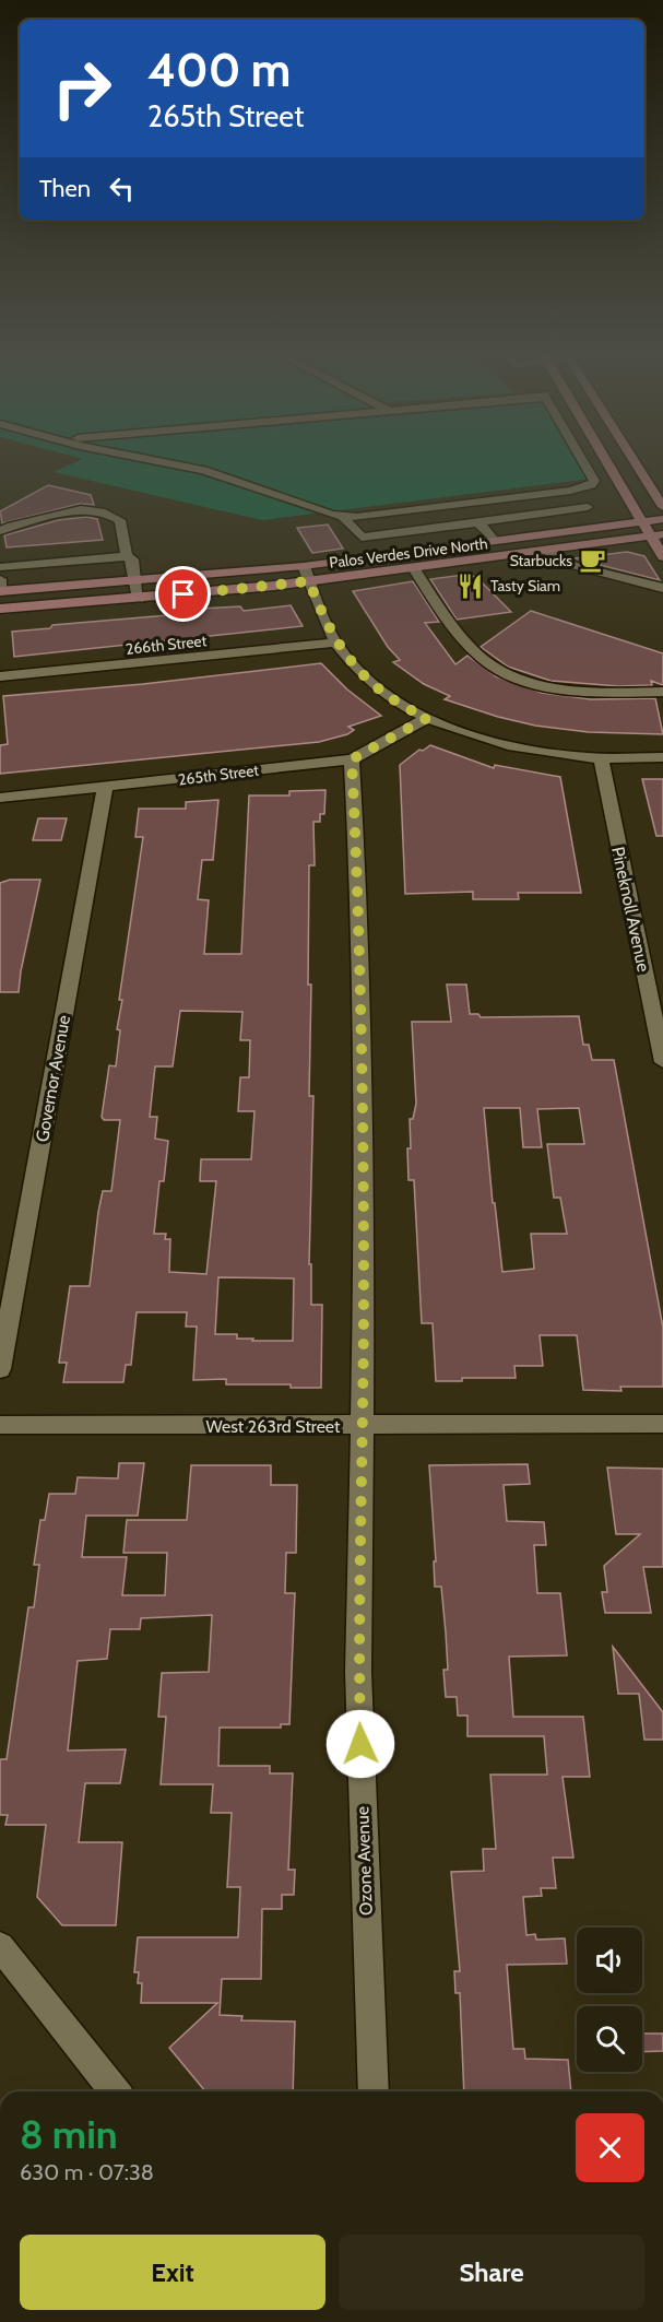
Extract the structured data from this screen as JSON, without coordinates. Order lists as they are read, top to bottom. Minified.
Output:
{"streets":{"main road":["Palos Verdes Drive North"],"street":["266th Street","265th Street","Pineknoll Avenue","Governor Avenue","West 263rd Street","Ozone Avenue"]},"crossings":[["265th Street","Governor Avenue"],["265th Street","Ozone Avenue"],["West 263rd Street","Ozone Avenue"]],"places":{"cafe":["Starbucks"],"restaurant":["Tasty Siam"]},"page":{"turn":["400 m","265th Street"],"then":"Then","heading":["8 min","630 m · 07:38"],"buttons":["Exit","Share"]}}
